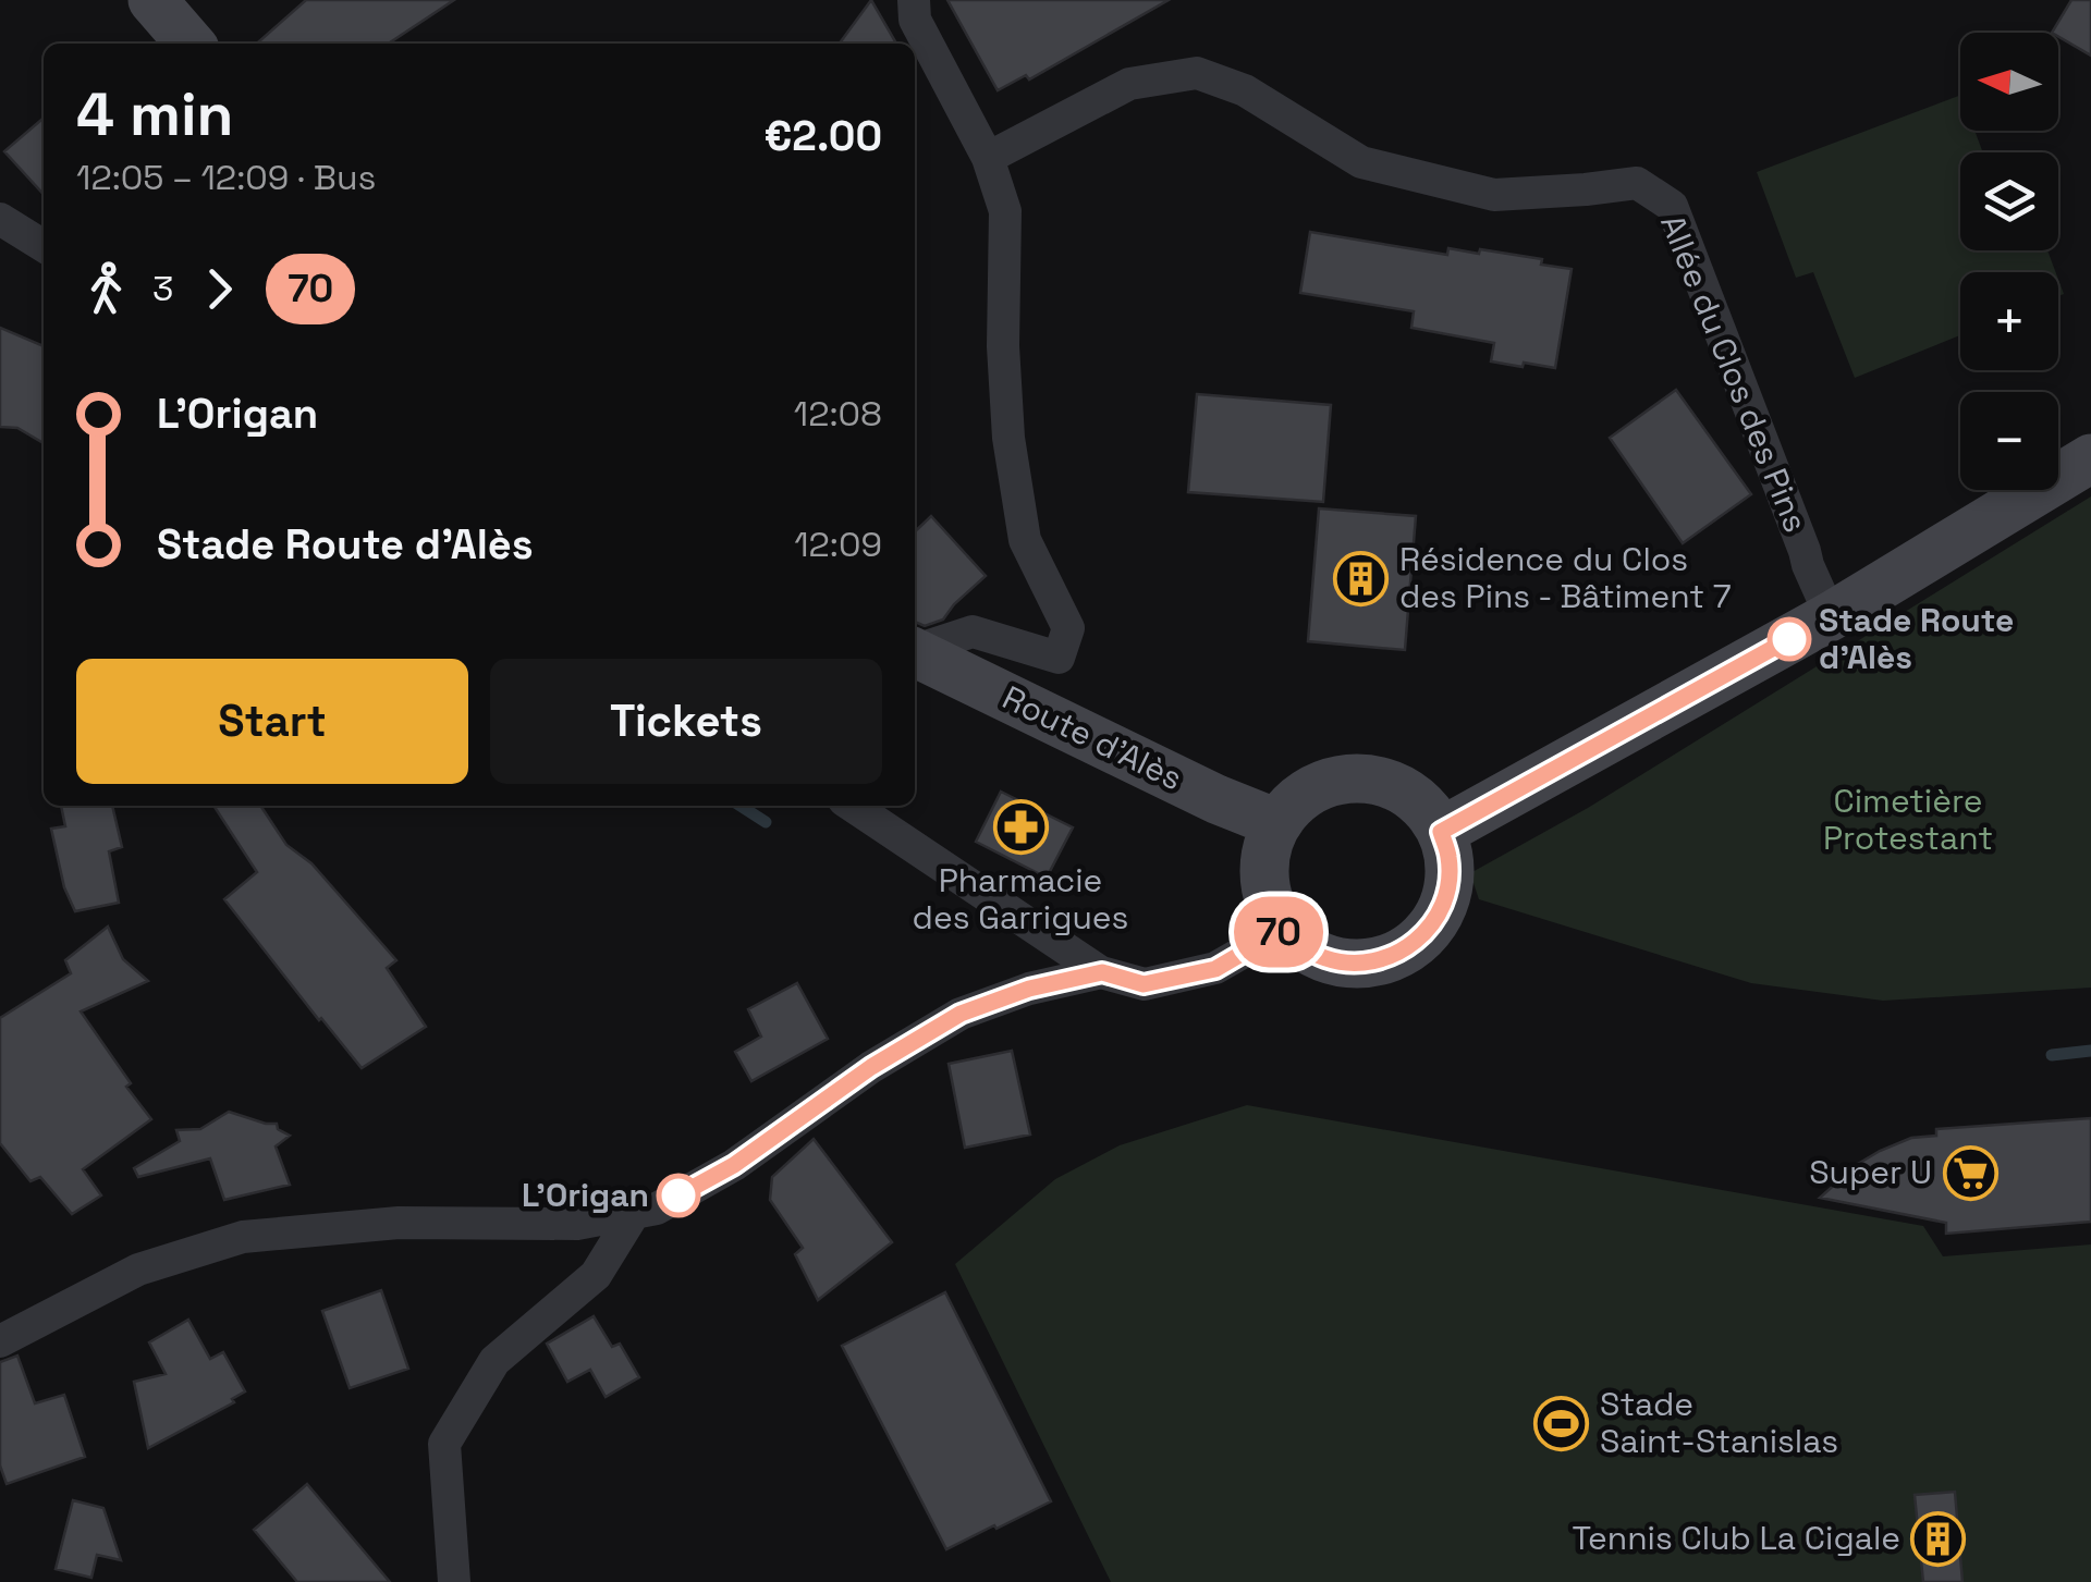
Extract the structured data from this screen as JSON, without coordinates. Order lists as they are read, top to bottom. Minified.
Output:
{"streets":{"main road":["Route d'Alès"],"street":["Allée du Clos des Pins"]},"parks":["Cimetière Protestant"],"places":{"building":["Résidence du Clos des Pins - Bâtiment 7","Tennis Club La Cigale"],"other":["Stade Route d'Alès","L'Origan"],"pharmacy":["Pharmacie des Garrigues"],"supermarket":["Super U"],"sports":["Stade Saint-Stanislas"]},"lines":["bus line 70"],"north":"left","page":{"on_map":"70","map_buttons":["+","−"],"heading":["4 min","12:05 – 12:09 · Bus","€2.00"],"legs":["3","70"],"list":[{"name":"L'Origan","value":"12:08"},{"name":"Stade Route d'Alès","value":"12:09"}],"buttons":["Start","Tickets"]}}
